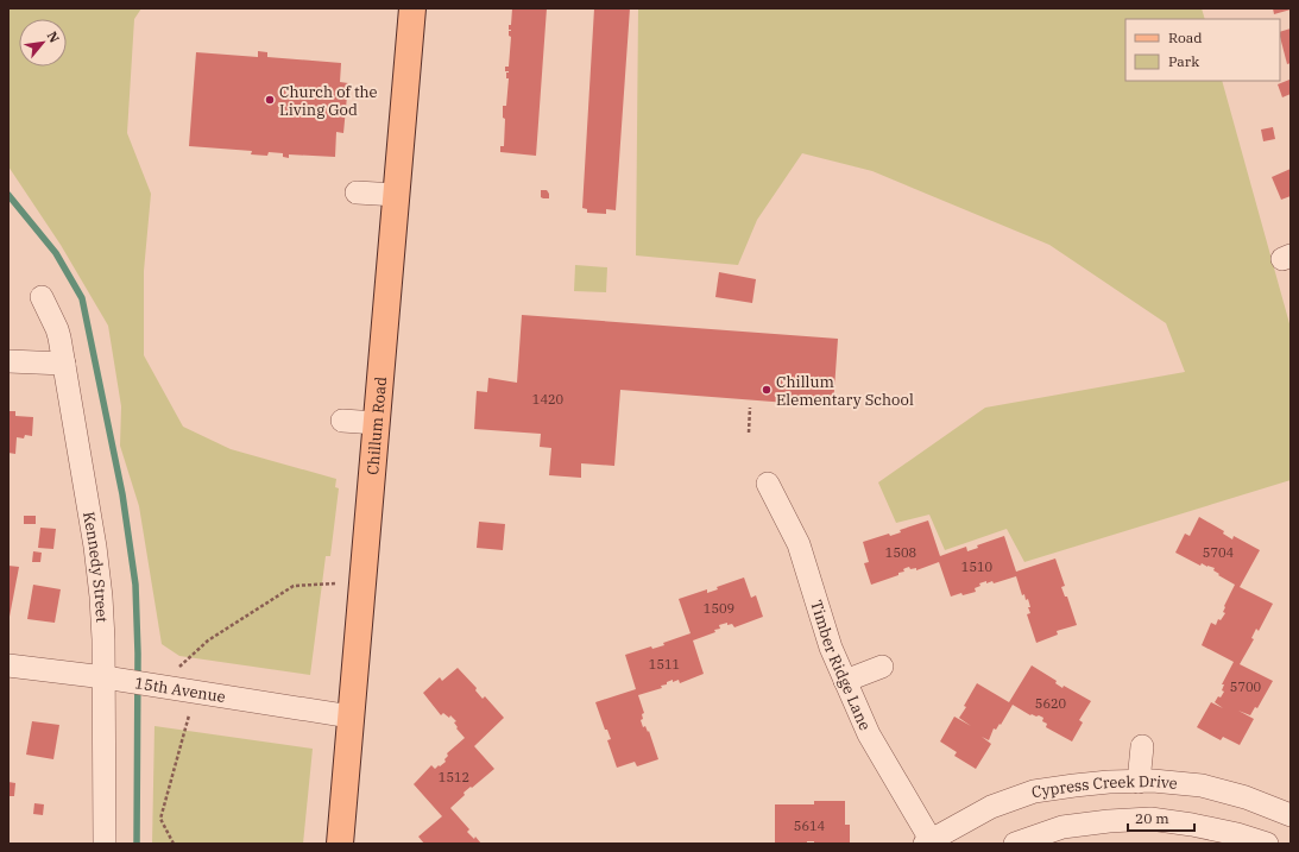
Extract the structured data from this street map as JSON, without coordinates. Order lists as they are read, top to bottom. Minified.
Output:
{"streets":{"main road":["Chillum Road"],"street":["Kennedy Street","Timber Ridge Lane","15th Avenue","Cypress Creek Drive"]},"crossings":[["Chillum Road","15th Avenue"],["Kennedy Street","15th Avenue"],["Timber Ridge Lane","Cypress Creek Drive"]],"places":["Church of the Living God","Chillum Elementary School"],"house_numbers":["1420","1508","5704","1510","1509","1511","5700","5620","1512","5614"],"legend":["Road","Park"],"scale_bar":"20 m","north":"top right"}
